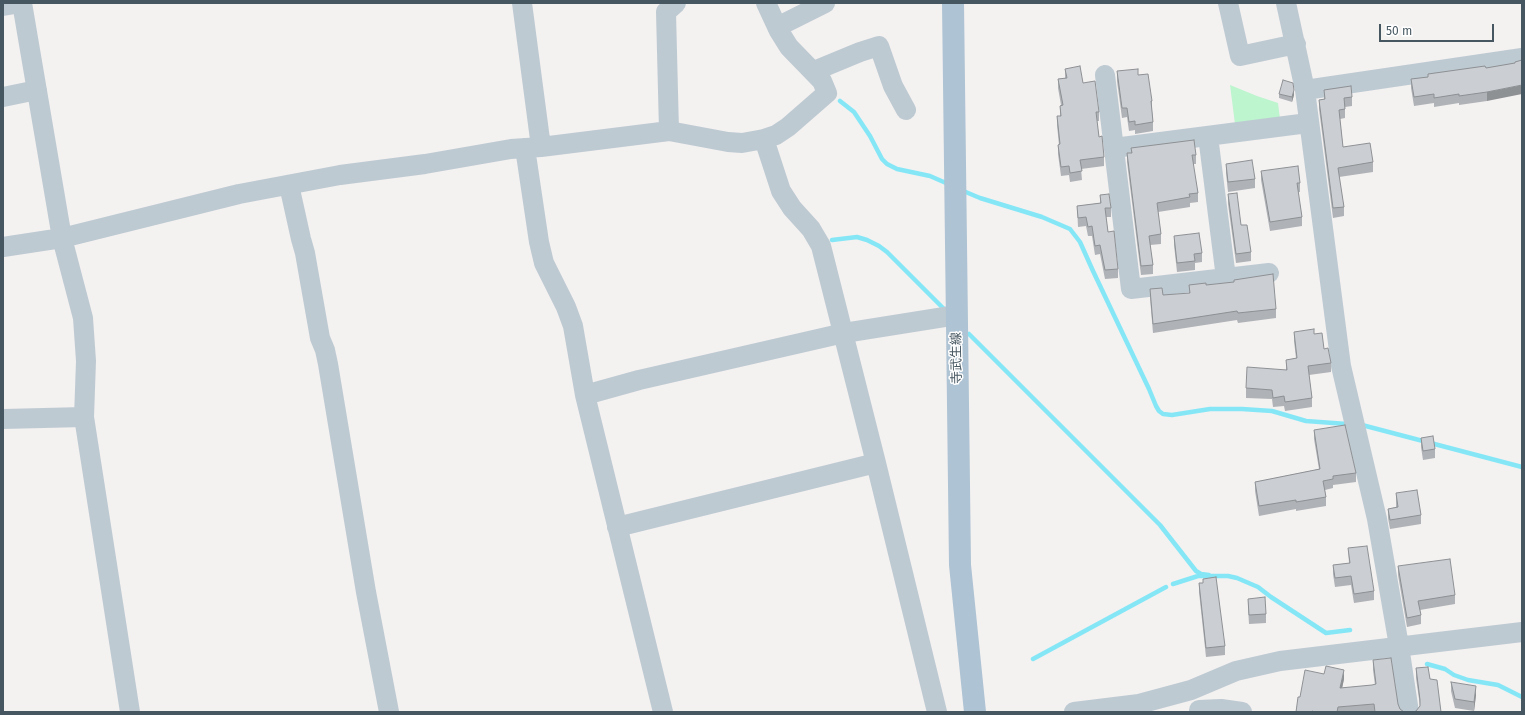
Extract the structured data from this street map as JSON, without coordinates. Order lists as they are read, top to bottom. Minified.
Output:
{"streets":{"main road":["寺武生線"]},"scale_bar":"50 m"}
